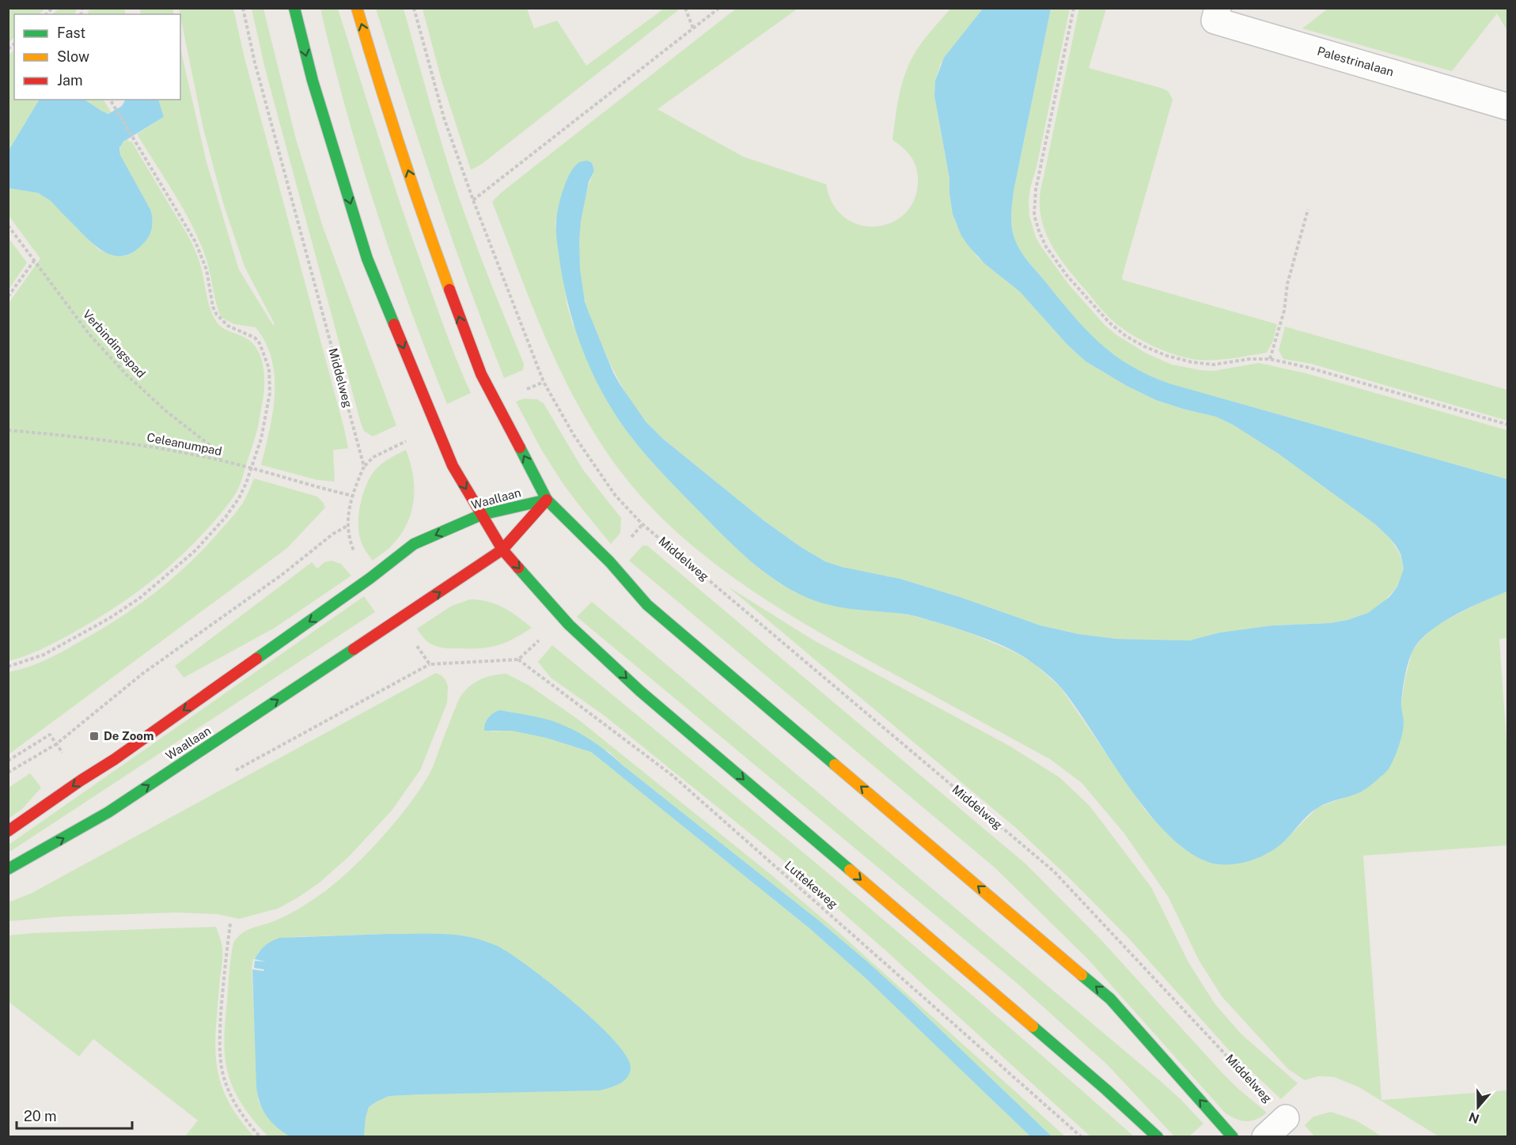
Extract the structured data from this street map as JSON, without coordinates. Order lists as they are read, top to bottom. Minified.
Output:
{"streets":{"main road":["Waallaan"],"street":["Palestrinalaan"],"path":["Verbindingspad","Middelweg","Celeanumpad","Luttekeweg"]},"crossings":[["Verbindingspad","Celeanumpad"],["Middelweg","Celeanumpad"],["Middelweg","Waallaan"]],"places":{"transit":["De Zoom"]},"legend":["Fast","Slow","Jam"],"scale_bar":"20 m","north":"bottom"}
